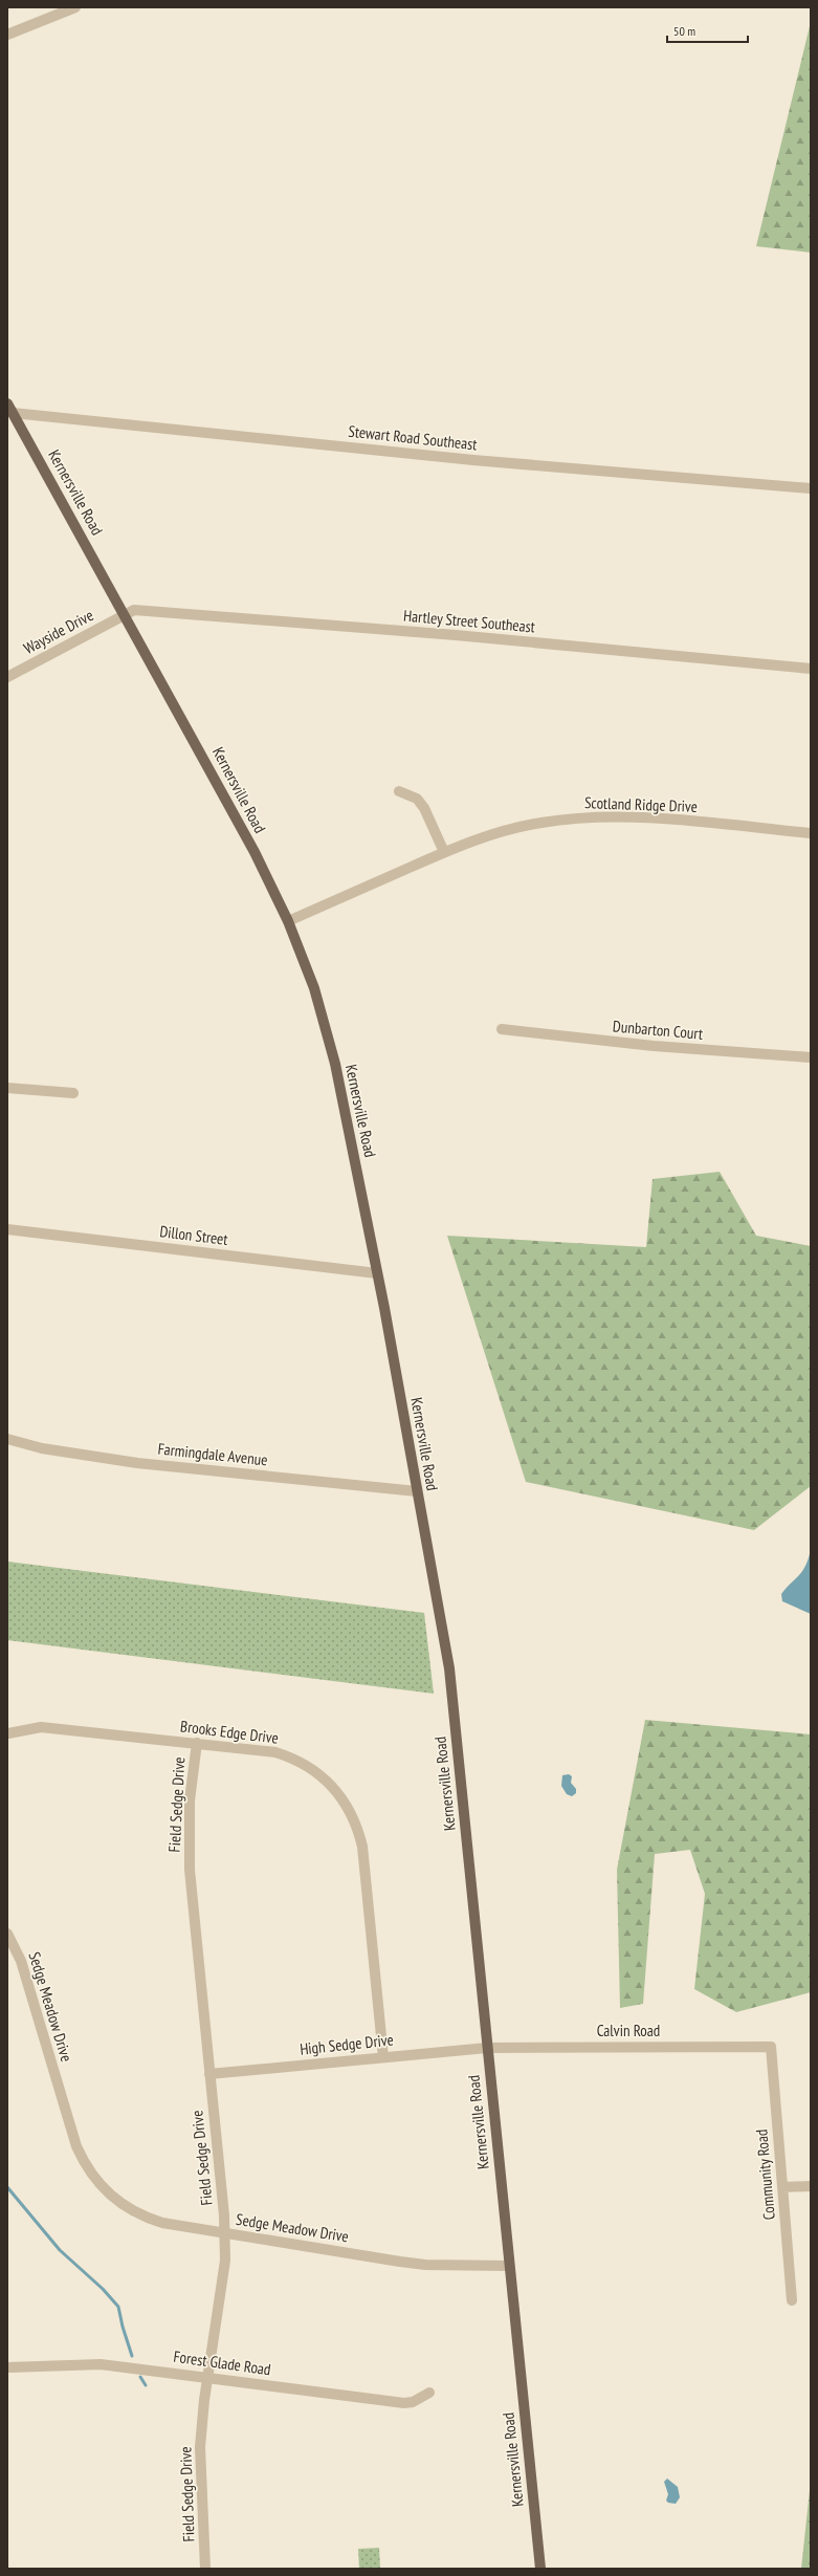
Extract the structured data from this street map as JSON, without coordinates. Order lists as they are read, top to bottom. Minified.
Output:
{"streets":{"main road":["Kernersville Road"],"street":["Stewart Road Southeast","Hartley Street Southeast","Wayside Drive","Scotland Ridge Drive","Dunbarton Court","Dillon Street","Farmingdale Avenue","Brooks Edge Drive","Field Sedge Drive","Sedge Meadow Drive","Calvin Road","High Sedge Drive","Community Road","Forest Glade Road"]},"crossings":[["Stewart Road Southeast","Kernersville Road"],["Kernersville Road","Hartley Street Southeast"],["Kernersville Road","Wayside Drive"],["Kernersville Road","Scotland Ridge Drive"],["Kernersville Road","Dillon Street"],["Kernersville Road","Farmingdale Avenue"],["Kernersville Road","Sedge Meadow Drive"],["Kernersville Road","Calvin Road"],["Kernersville Road","High Sedge Drive"],["Hartley Street Southeast","Wayside Drive"],["Brooks Edge Drive","Field Sedge Drive"],["Brooks Edge Drive","High Sedge Drive"],["Field Sedge Drive","Sedge Meadow Drive"],["Field Sedge Drive","High Sedge Drive"],["Field Sedge Drive","Forest Glade Road"],["Calvin Road","High Sedge Drive"],["Calvin Road","Community Road"]],"scale_bar":"50 m"}
